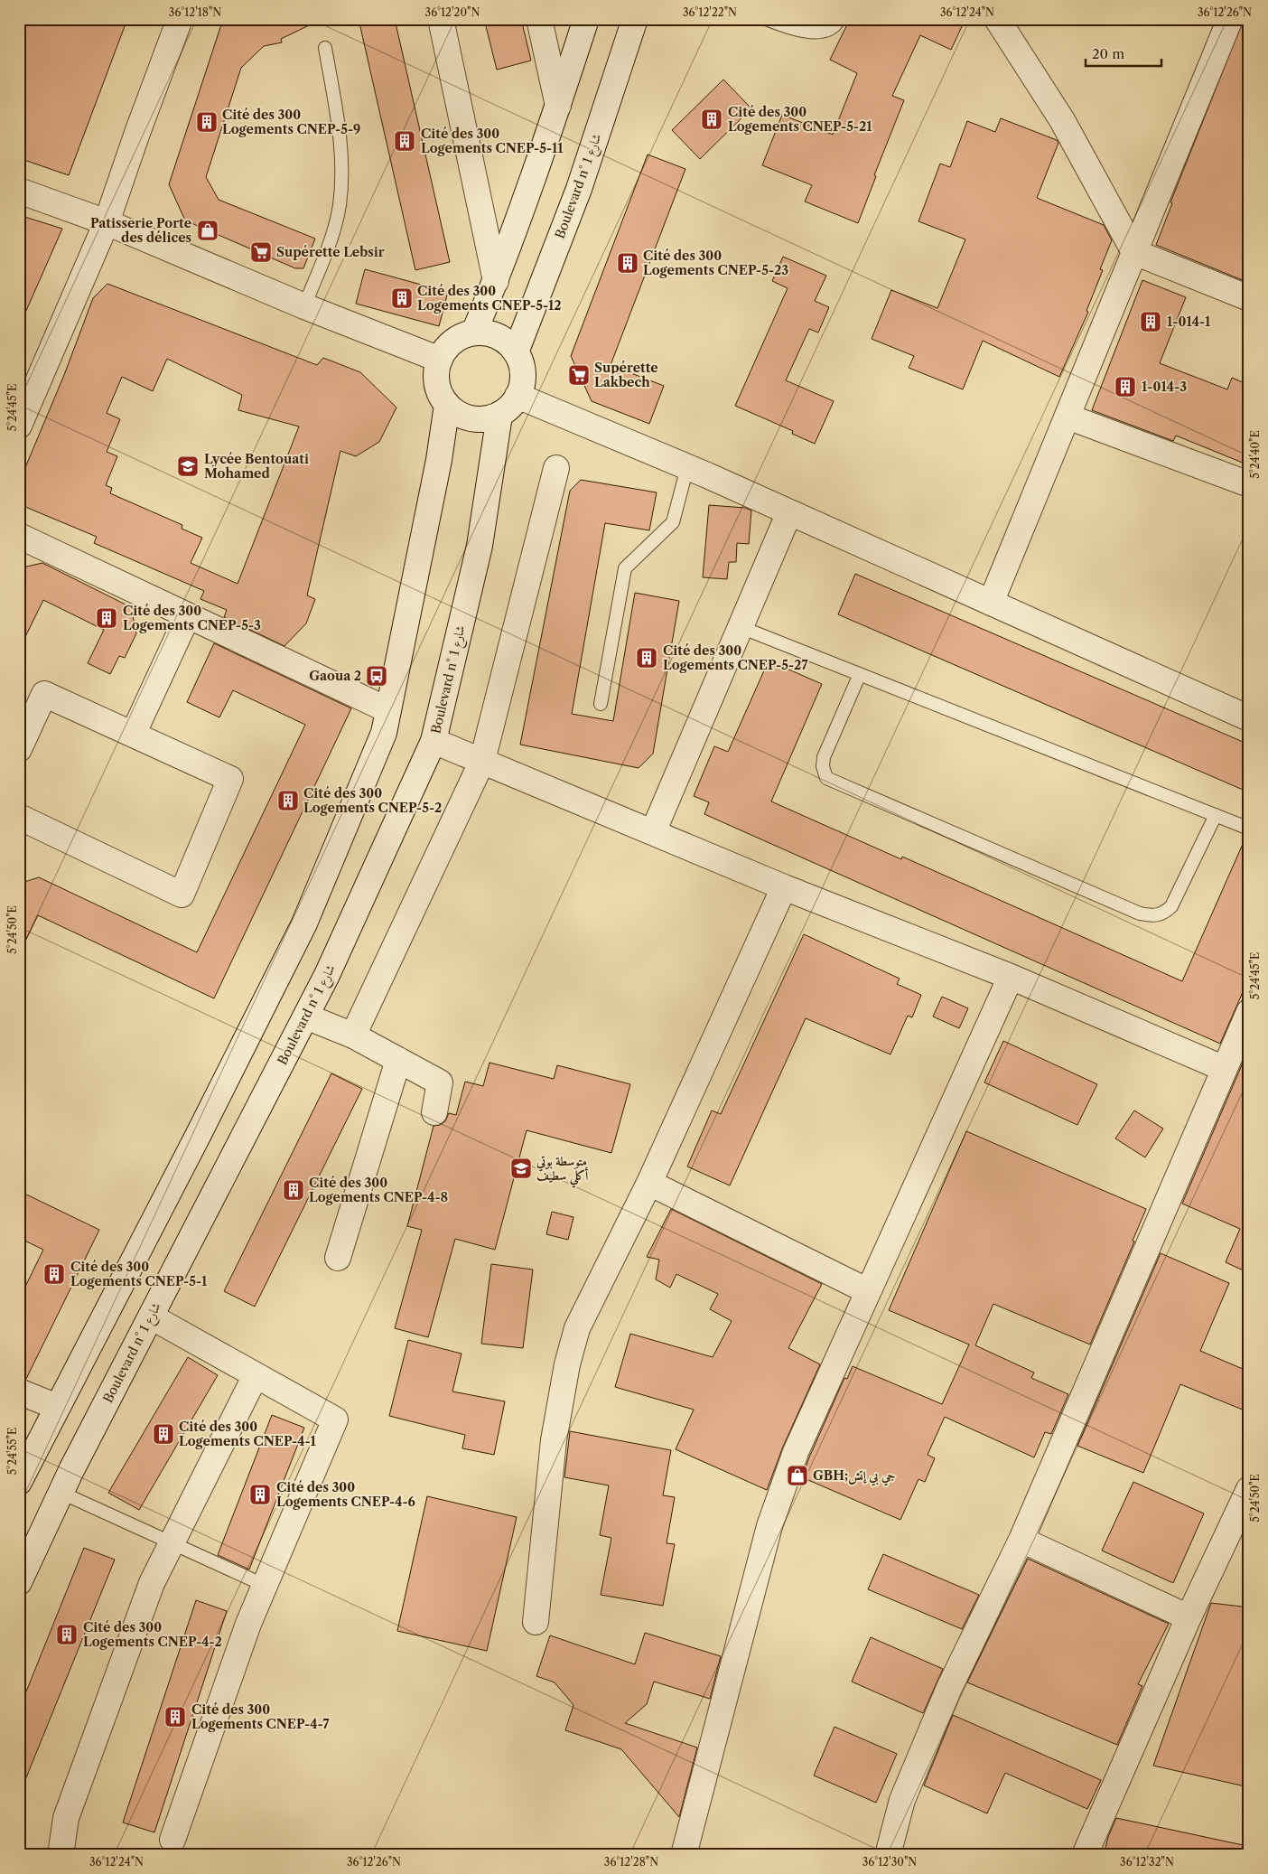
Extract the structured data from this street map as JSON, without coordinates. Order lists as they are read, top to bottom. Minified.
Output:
{"streets":{"street":["Boulevard n° شارع 1"]},"places":{"building":["Cité des 300 Logements CNEP-5-21","Cité des 300 Logements CNEP-5-9","Cité des 300 Logements CNEP-5-11","Cité des 300 Logements CNEP-5-23","Cité des 300 Logements CNEP-5-12","1-014-1","1-014-3","Cité des 300 Logements CNEP-5-3","Cité des 300 Logements CNEP-5-27","Cité des 300 Logements CNEP-5-2","Cité des 300 Logements CNEP-4-8","Cité des 300 Logements CNEP-5-1","Cité des 300 Logements CNEP-4-1","Cité des 300 Logements CNEP-4-6","Cité des 300 Logements CNEP-4-2","Cité des 300 Logements CNEP-4-7"],"shop":["Patisserie Porte des délices","GBH;جي بي إتش"],"supermarket":["Supérette Lebsir","Supérette Lakbech"],"school or university":["Lycée Bentouati Mohamed","متوسطة بوتي أكلي سطيف"],"bus stop":["Gaoua 2"]},"scale_bar":"20 m","coordinates":["36°12'18\"N","36°12'20\"N","36°12'22\"N","36°12'24\"N","36°12'26\"N","5°24'45\"E","5°24'40\"E","5°24'50\"E","5°24'55\"E","36°12'28\"N","36°12'30\"N","36°12'32\"N"]}
